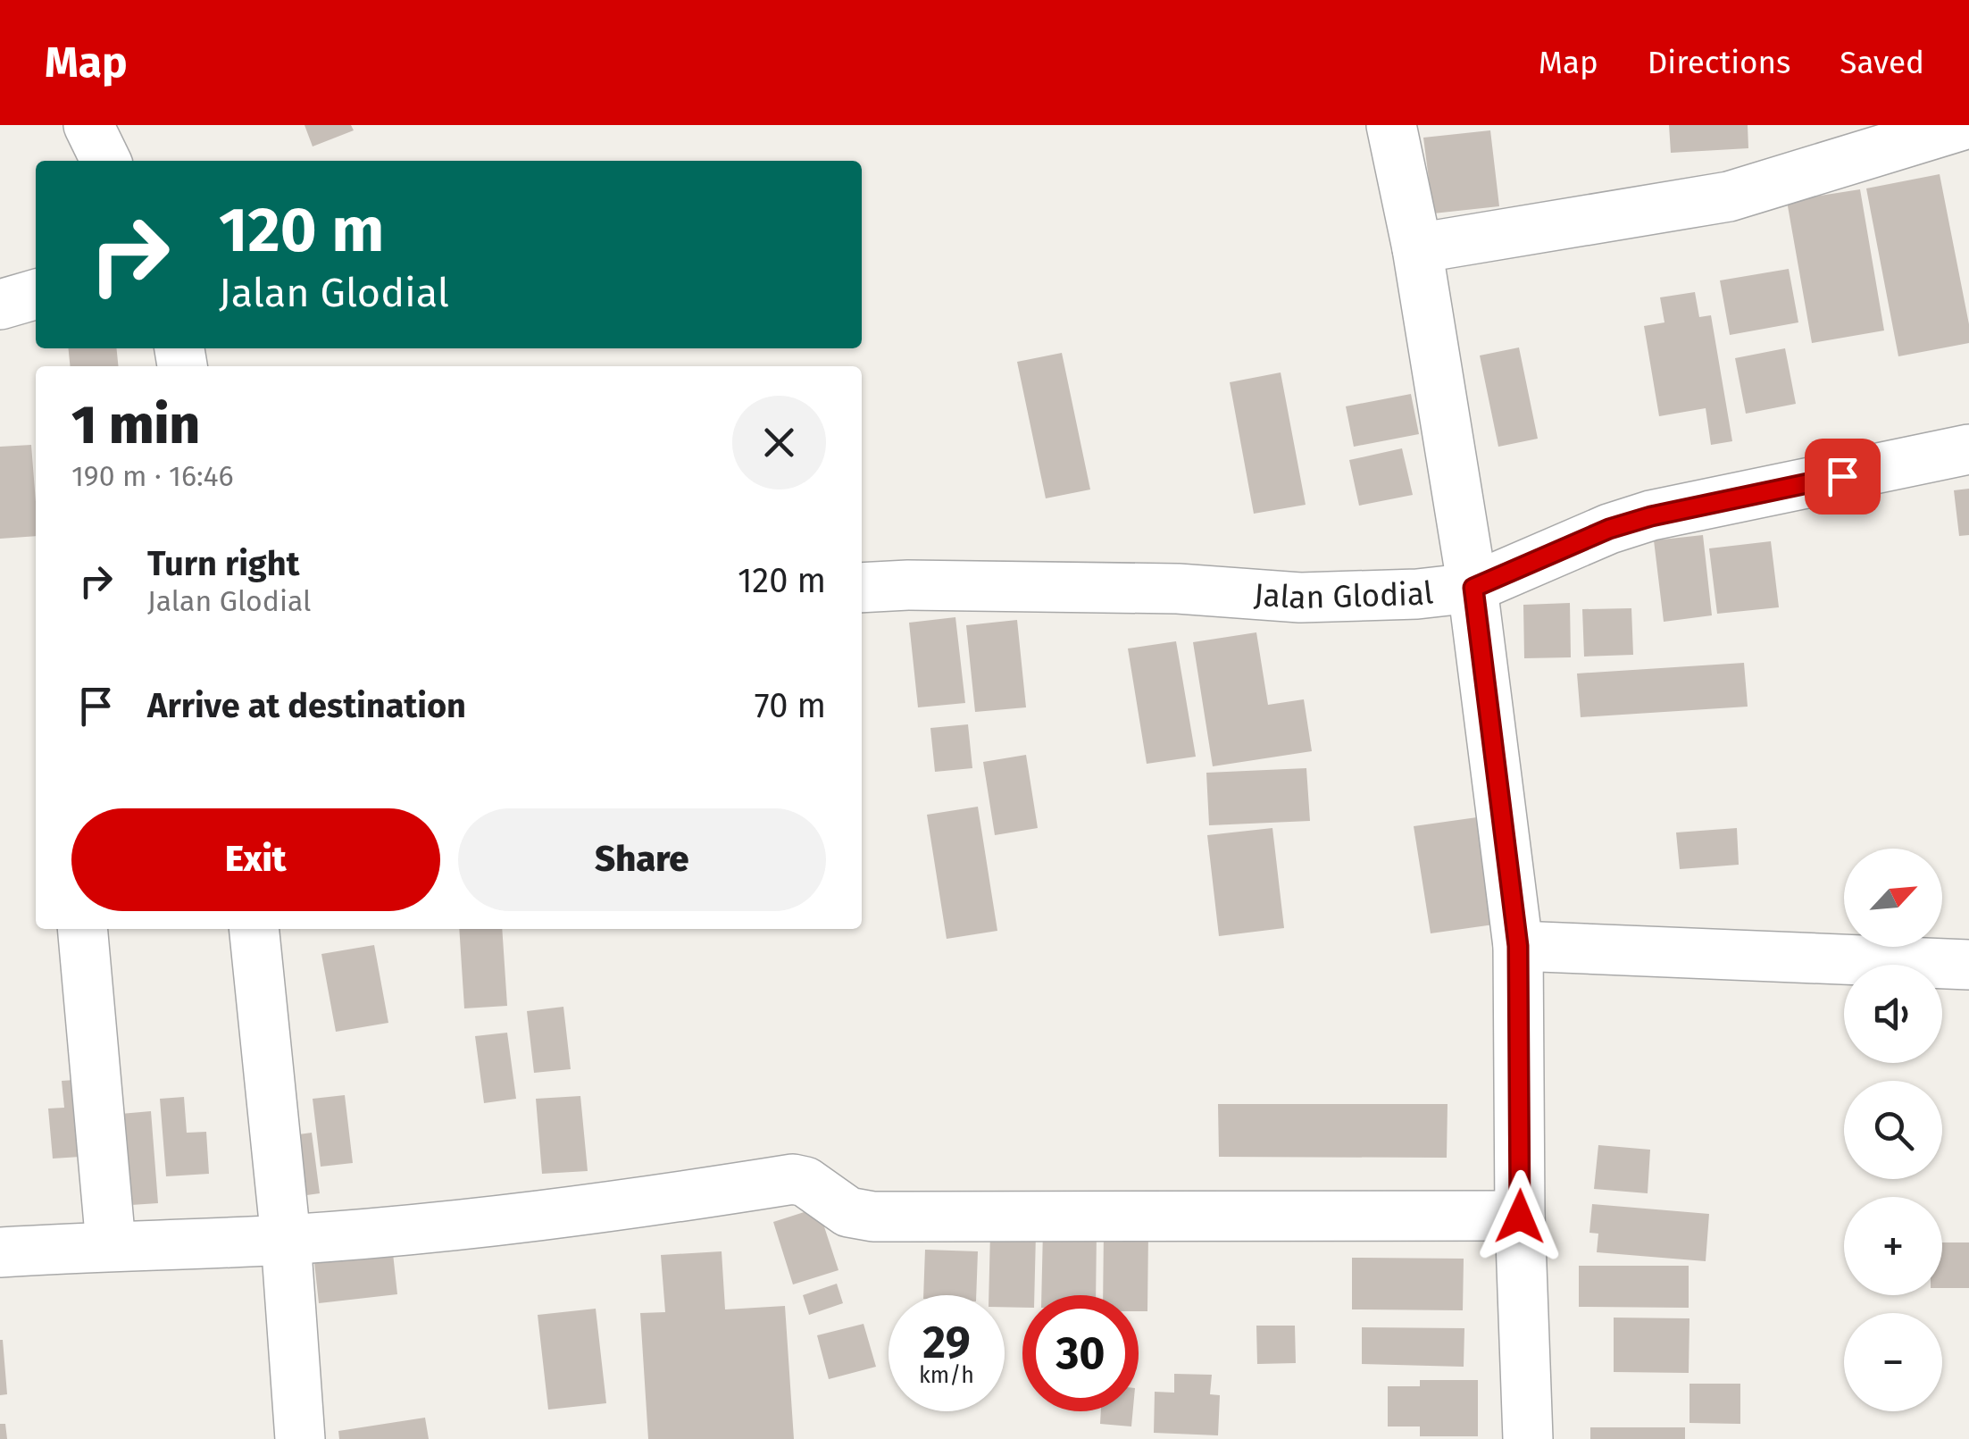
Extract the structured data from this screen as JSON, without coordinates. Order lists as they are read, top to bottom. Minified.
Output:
{"streets":{"street":["Jalan Glodial"]},"north":"top right","page":{"header":"Map","nav":["Map","Directions","Saved"],"turn":["120 m","Jalan Glodial"],"heading":["1 min","190 m · 16:46"],"list":[{"name":"Turn right","note":"Jalan Glodial","value":"120 m"},{"name":"Arrive at destination","value":"70 m"}],"buttons":["Exit","Share"],"map_buttons":["+","−"],"speed":"29 km/h","limit":"30"}}
